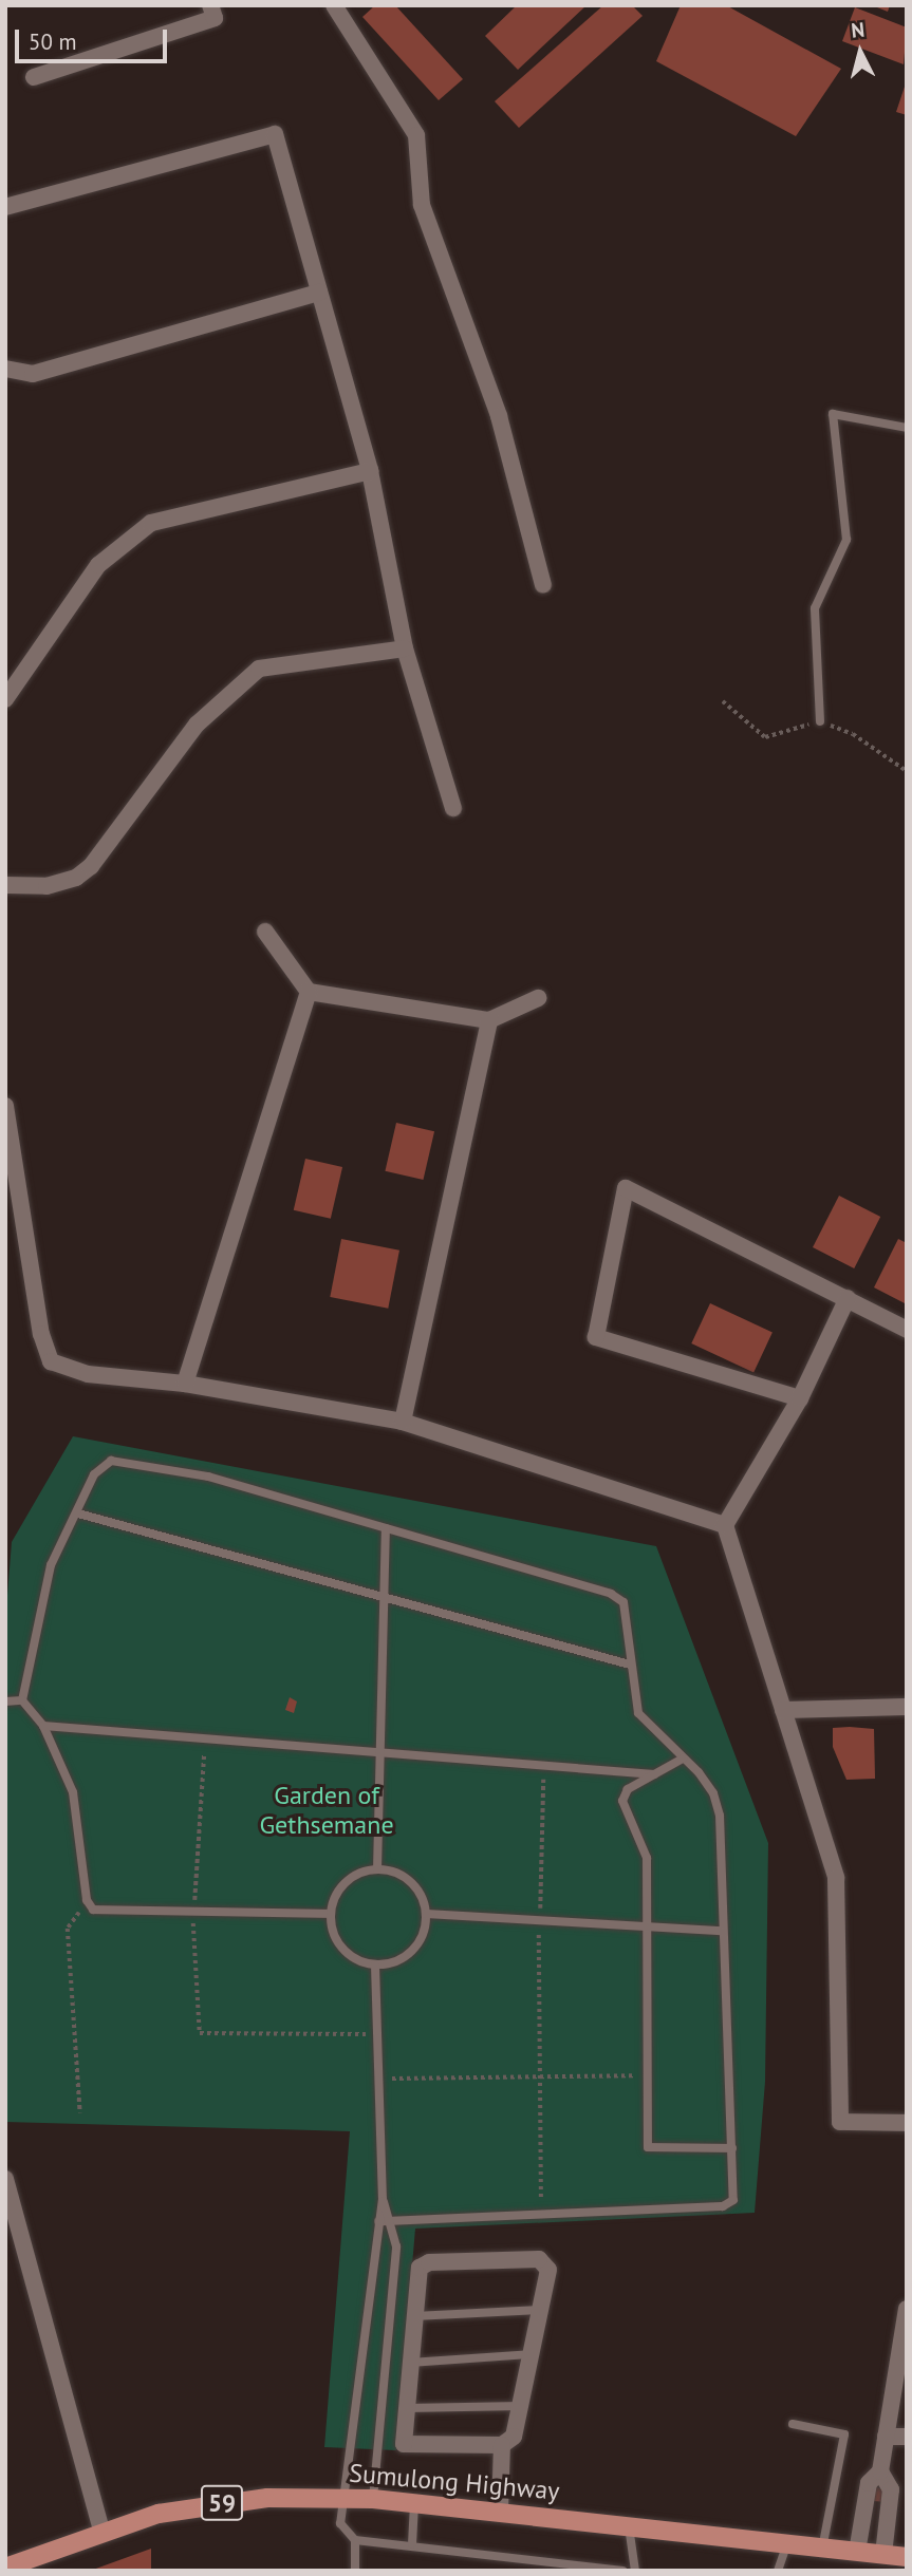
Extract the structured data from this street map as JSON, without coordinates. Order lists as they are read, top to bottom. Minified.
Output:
{"streets":{"main road":["Sumulong Highway","59"]},"parks":["Garden of Gethsemane"],"scale_bar":"50 m","north":"top"}
